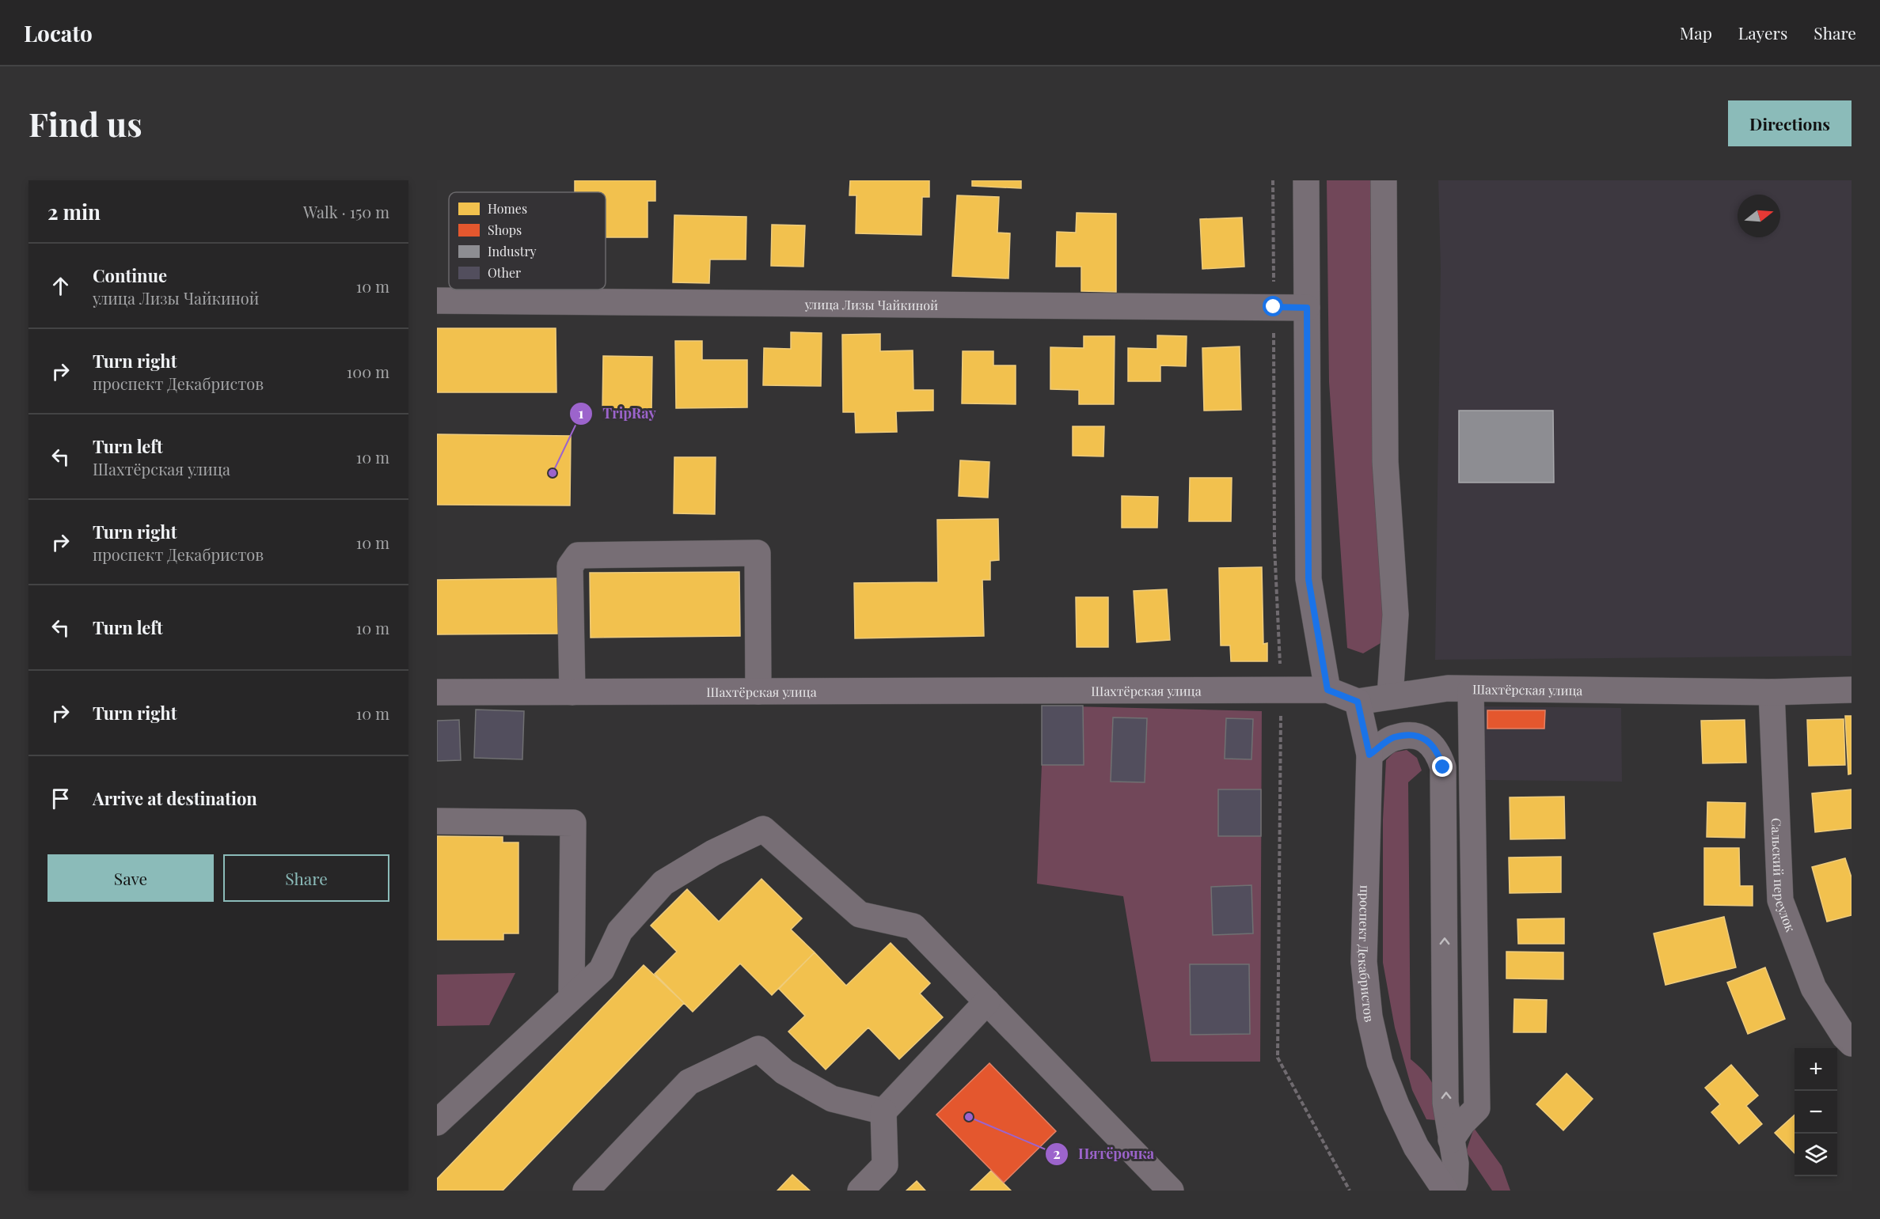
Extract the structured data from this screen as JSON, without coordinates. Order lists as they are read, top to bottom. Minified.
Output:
{"streets":{"main road":["Шахтёрская улица","проспект Декабристов"],"street":["улица Лизы Чайкиной","Сальский переулок"]},"crossings":[["Шахтёрская улица","Сальский переулок"],["Шахтёрская улица","проспект Декабристов"]],"places":["TripRay","Пятёрочка"],"legend":["Homes","Shops","Industry","Other"],"north":"right","page":{"header":"Locato","nav":["Map","Layers","Share"],"buttons":["Directions",["Save","Share"]],"title":"Find us","heading":["2 min","Walk · 150 m"],"list":[["Continue","улица Лизы Чайкиной","10 m"],["Turn right","проспект Декабристов","100 m"],["Turn left","Шахтёрская улица","10 m"],["Turn right","проспект Декабристов","10 m"],["Turn left","10 m"],["Turn right","10 m"],"Arrive at destination"],"map_buttons":["+","−"]}}
